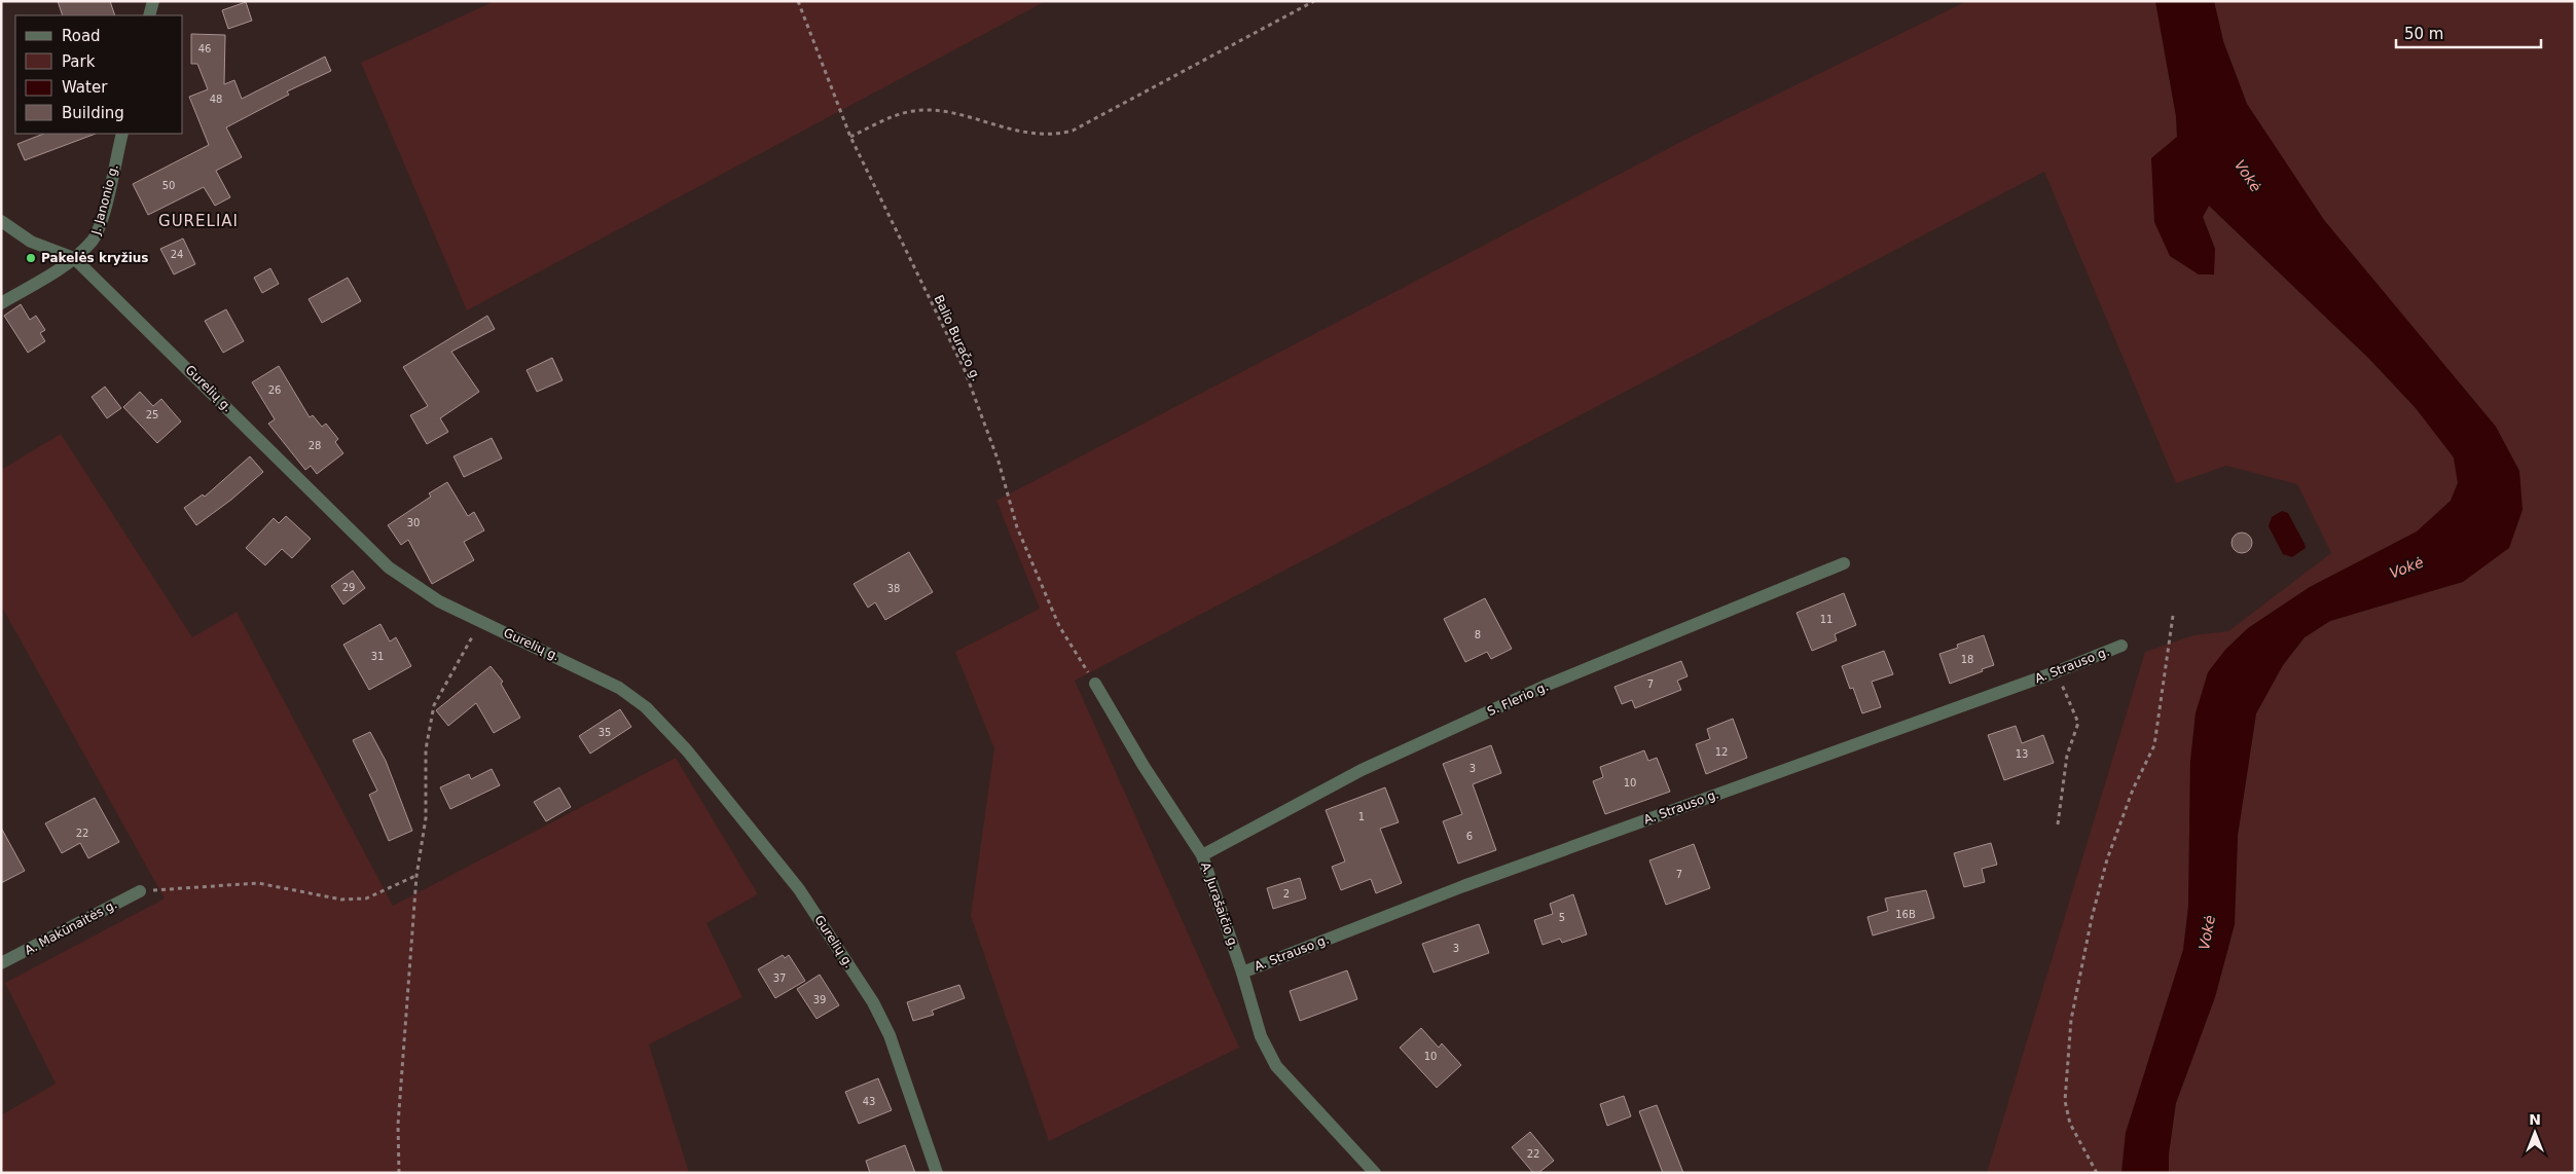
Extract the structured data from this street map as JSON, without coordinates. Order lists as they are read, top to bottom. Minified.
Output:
{"streets":{"street":["J. Janonio g.","Gurelių g.","A. Strauso g.","S. Flerio g.","A. Jurašaičio g.","A. Makūnaitės g."],"path":["Balio Buračo g."]},"crossings":[["J. Janonio g.","Gurelių g."],["Balio Buračo g.","A. Jurašaičio g."],["A. Strauso g.","A. Jurašaičio g."],["S. Flerio g.","A. Jurašaičio g."]],"districts":["GURELIAI"],"water":["Vokė"],"places":["Pakelės kryžius"],"house_numbers":["46","48","50","24","26","25","28","30","29","38","11","8","31","18","7","35","12","13","3","10","1","22","6","7","2","16B","5","3","37","39","10","43","22"],"legend":["Road","Park","Water","Building"],"scale_bar":"50 m","north":"top"}
